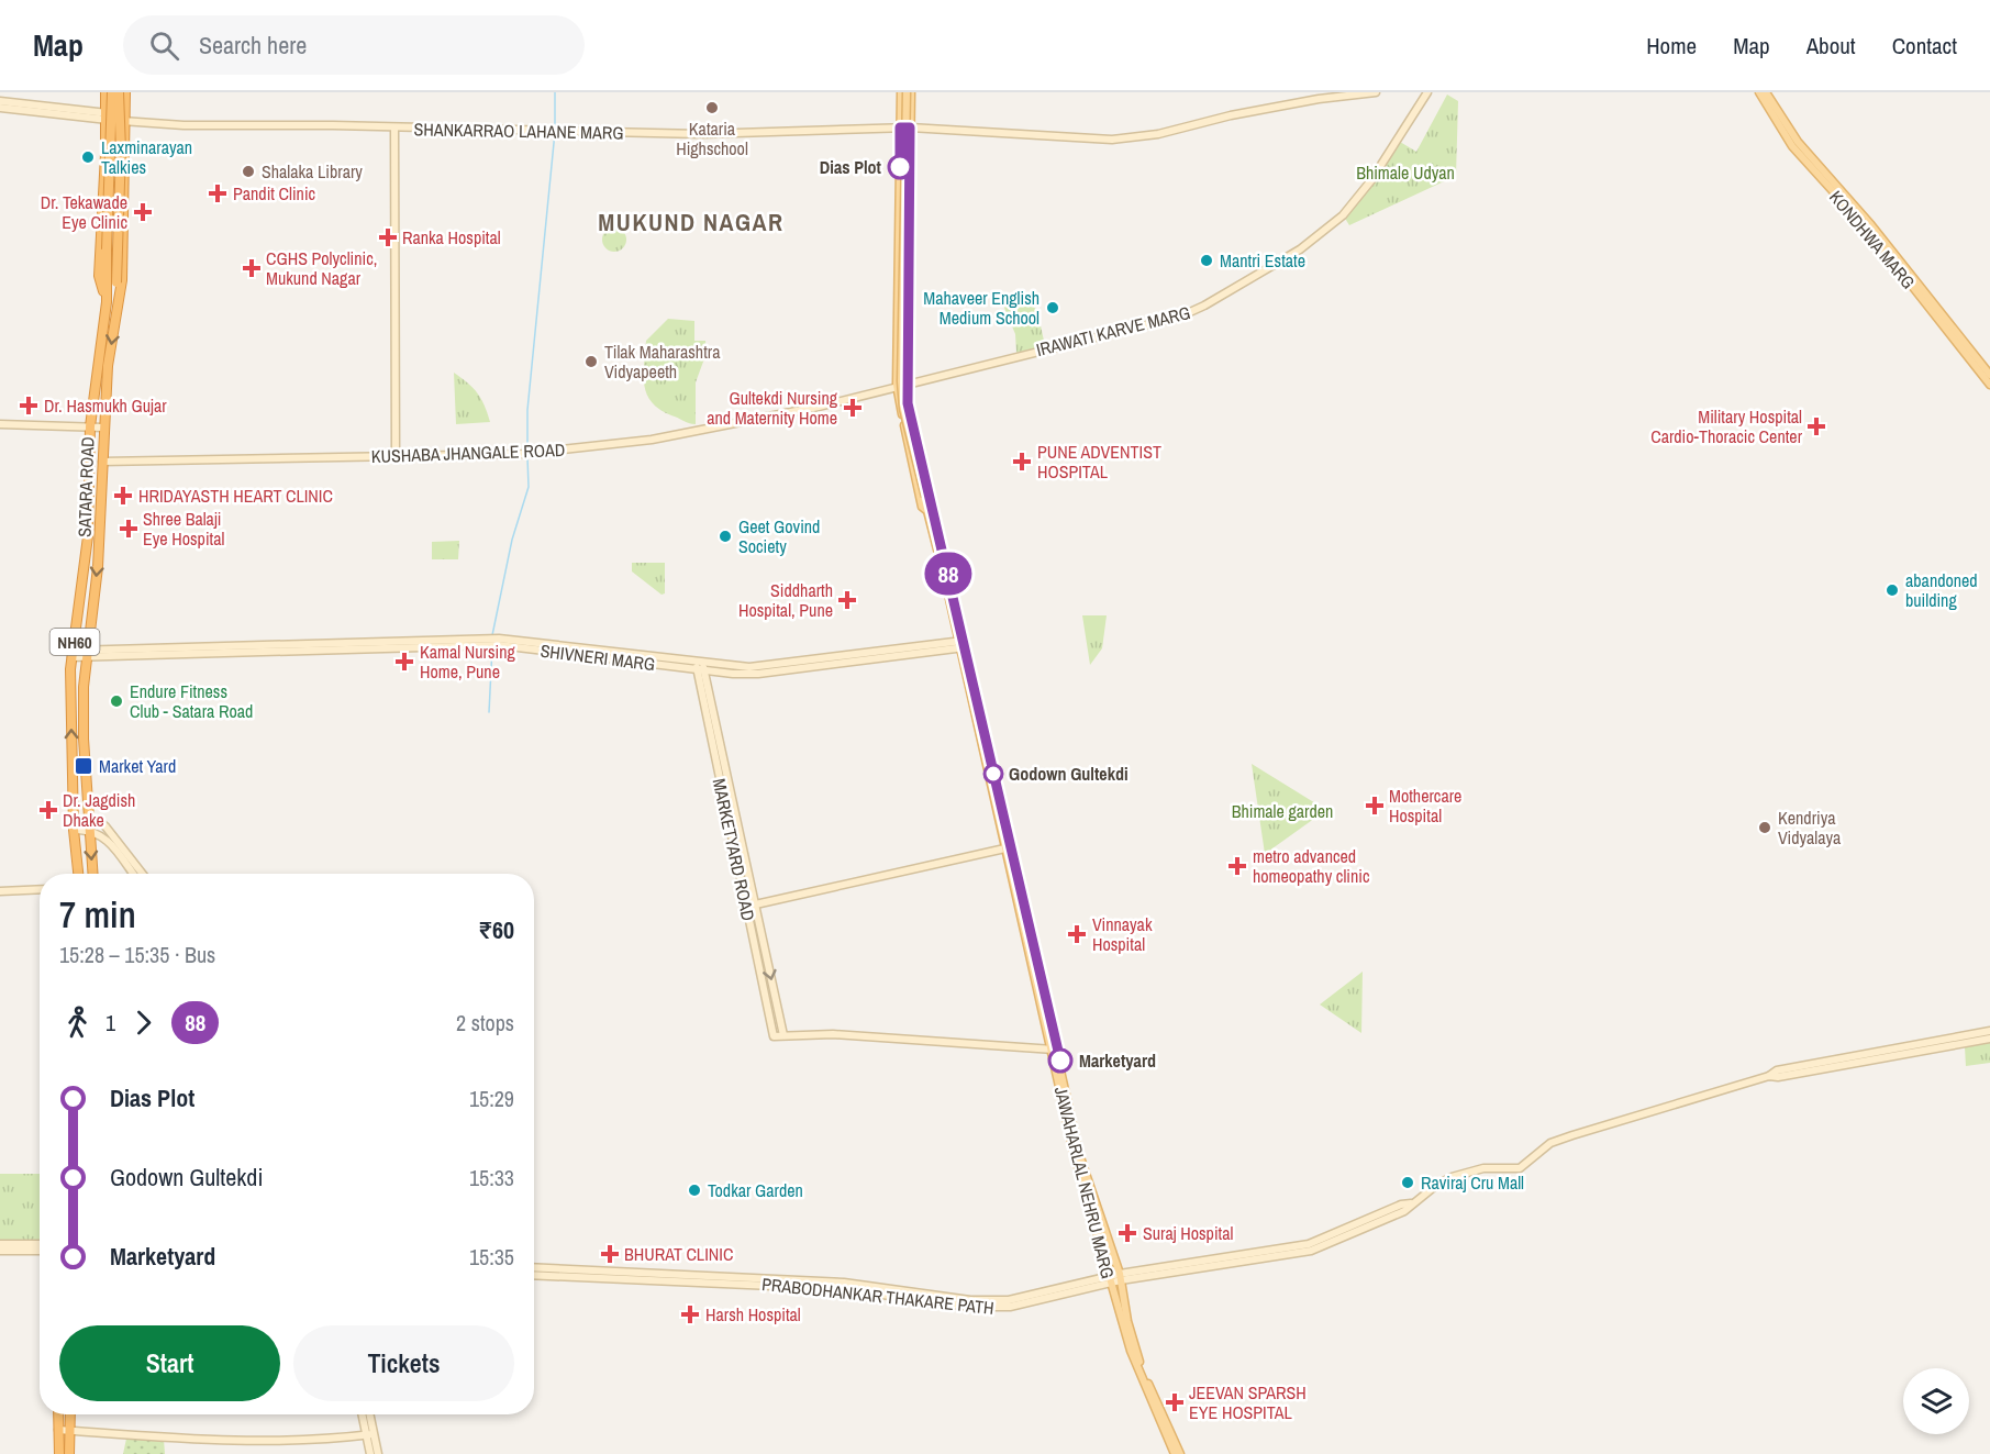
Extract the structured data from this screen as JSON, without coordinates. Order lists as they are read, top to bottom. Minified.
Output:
{"streets":{"highway":["SATARA ROAD","NH60"],"main road":["SHANKARRAO LAHANE MARG","KONDHWA MARG","IRAWATI KARVE MARG","KUSHABA JHANGALE ROAD","SHIVNERI MARG","MARKETYARD ROAD","JAWAHARLAL NEHRU MARG","PRABODHANKAR THAKARE PATH"]},"crossings":[["SHANKARRAO LAHANE MARG","SATARA ROAD"],["SHANKARRAO LAHANE MARG","JAWAHARLAL NEHRU MARG"],["IRAWATI KARVE MARG","KUSHABA JHANGALE ROAD"],["IRAWATI KARVE MARG","JAWAHARLAL NEHRU MARG"],["KUSHABA JHANGALE ROAD","SATARA ROAD"],["KUSHABA JHANGALE ROAD","JAWAHARLAL NEHRU MARG"],["SATARA ROAD","NH60"],["SATARA ROAD","SHIVNERI MARG"],["SHIVNERI MARG","MARKETYARD ROAD"],["SHIVNERI MARG","JAWAHARLAL NEHRU MARG"],["JAWAHARLAL NEHRU MARG","PRABODHANKAR THAKARE PATH"]],"districts":["MUKUND NAGAR"],"parks":["Bhimale Udyan","Bhimale garden"],"places":{"other":["Kataria Highschool","Laxminarayan Talkies","Dias Plot","Shalaka Library","Mantri Estate","Mahaveer English Medium School","Tilak Maharashtra Vidyapeeth","Geet Govind Society","abandoned building","Endure Fitness Club - Satara Road","Godown Gultekdi","Kendriya Vidyalaya","Marketyard","Raviraj Cru Mall","Todkar Garden"],"health":["Pandit Clinic","Dr. Tekawade Eye Clinic","Ranka Hospital","CGHS Polyclinic, Mukund Nagar","Dr. Hasmukh Gujar","Gultekdi Nursing and Maternity Home","Military Hospital Cardio-Thoracic Center","PUNE ADVENTIST HOSPITAL","HRIDAYASTH HEART CLINIC","Shree Balaji Eye Hospital","Siddharth Hospital, Pune","Kamal Nursing Home, Pune","Mothercare Hospital","Dr. Jagdish Dhake","metro advanced homeopathy clinic","Vinnayak Hospital","Suraj Hospital","BHURAT CLINIC","Harsh Hospital","JEEVAN SPARSH EYE HOSPITAL"],"transit":["Market Yard"]},"lines":["bus line 88"],"page":{"header":"Map","search":"Search here","nav":["Home","Map","About","Contact"],"on_map":"88","heading":["7 min","15:28 – 15:35 · Bus","₹60"],"legs":["1","88","2 stops"],"list":[{"name":"Dias Plot","value":"15:29"},{"name":"Godown Gultekdi","value":"15:33"},{"name":"Marketyard","value":"15:35"}],"buttons":["Start","Tickets"]}}
